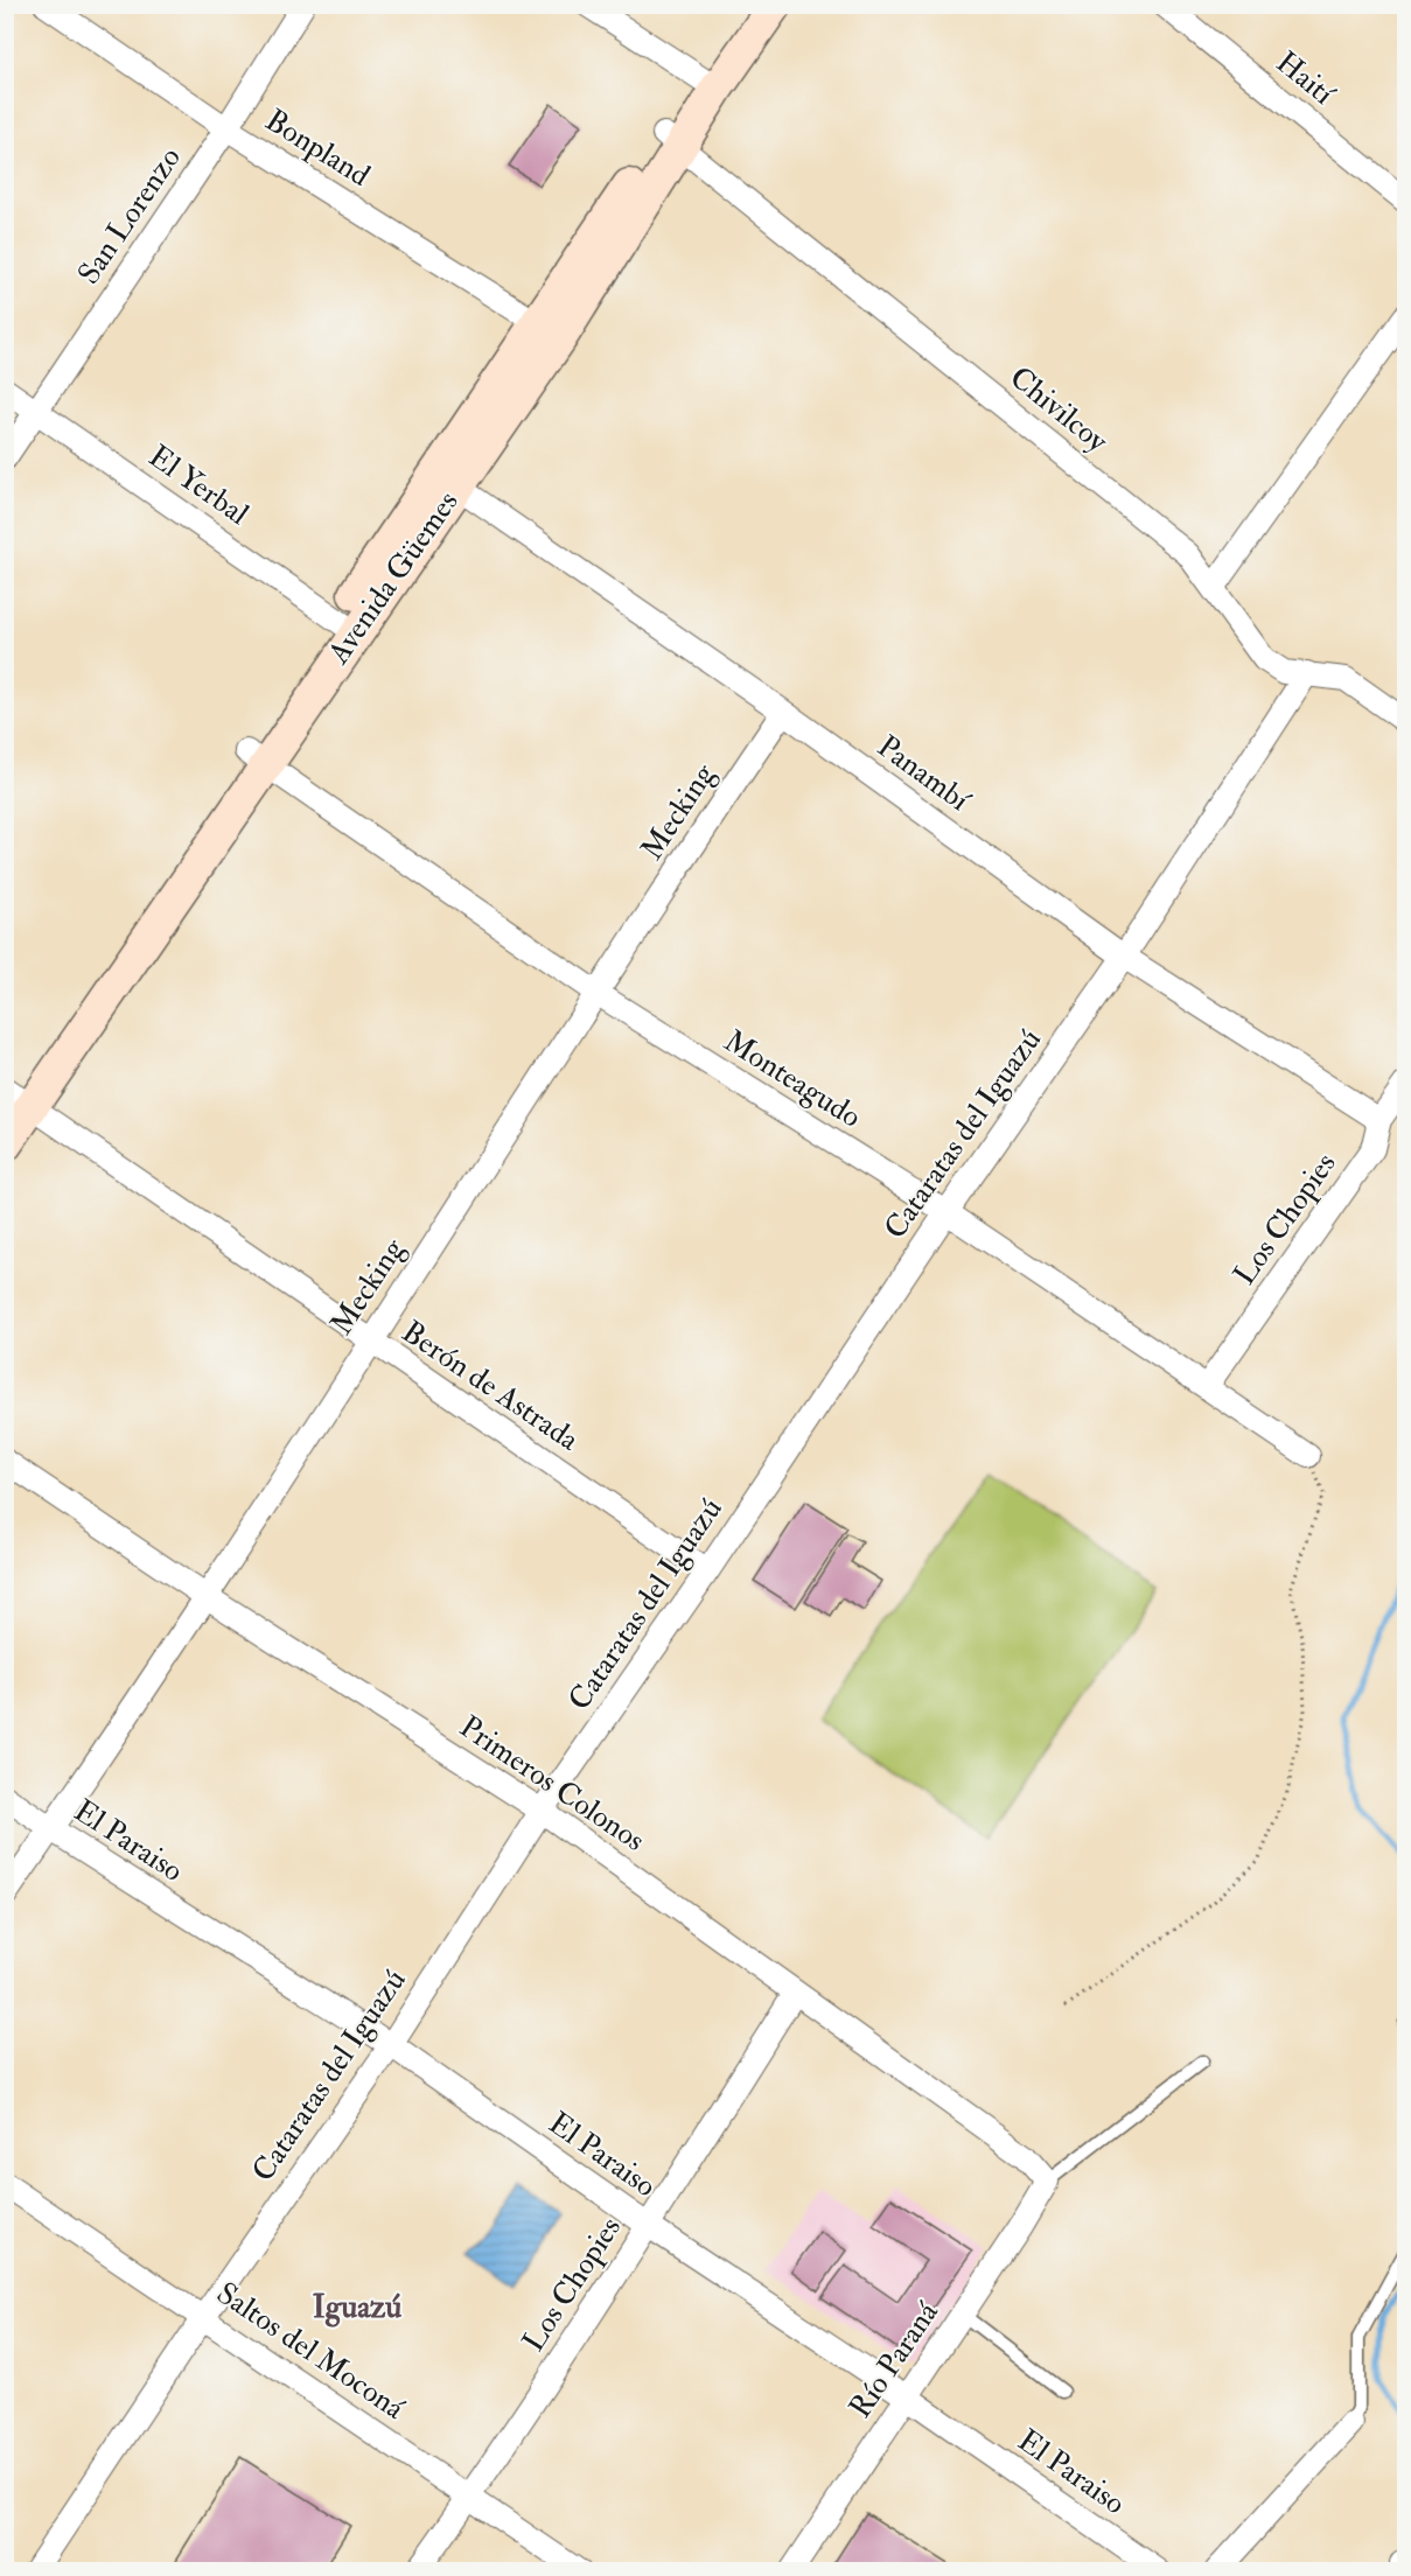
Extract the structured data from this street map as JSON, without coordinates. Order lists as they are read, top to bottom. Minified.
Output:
{"streets":{"main road":["Avenida Güemes"],"street":["Haití","Bonpland","San Lorenzo","Chivilcoy","El Yerbal","Panambí","Mecking","Monteagudo","Cataratas del Iguazú","Los Chopies","Berón de Astrada","Primeros Colonos","El Paraiso","Saltos del Moconá","Río Paraná"]},"crossings":[["Bonpland","San Lorenzo"],["Bonpland","Avenida Güemes"],["San Lorenzo","El Yerbal"],["Chivilcoy","Avenida Güemes"],["Chivilcoy","Cataratas del Iguazú"],["El Yerbal","Avenida Güemes"],["Avenida Güemes","Panambí"],["Avenida Güemes","Monteagudo"],["Avenida Güemes","Berón de Astrada"],["Panambí","Mecking"],["Panambí","Cataratas del Iguazú"],["Panambí","Los Chopies"],["Mecking","Monteagudo"],["Mecking","Berón de Astrada"],["Mecking","Primeros Colonos"],["Mecking","El Paraiso"],["Monteagudo","Cataratas del Iguazú"],["Monteagudo","Los Chopies"],["Cataratas del Iguazú","Berón de Astrada"],["Cataratas del Iguazú","Primeros Colonos"],["Cataratas del Iguazú","El Paraiso"],["Cataratas del Iguazú","Saltos del Moconá"],["Los Chopies","Primeros Colonos"],["Los Chopies","El Paraiso"],["Los Chopies","Saltos del Moconá"],["Primeros Colonos","Río Paraná"],["El Paraiso","Río Paraná"]],"districts":["Iguazú"]}
